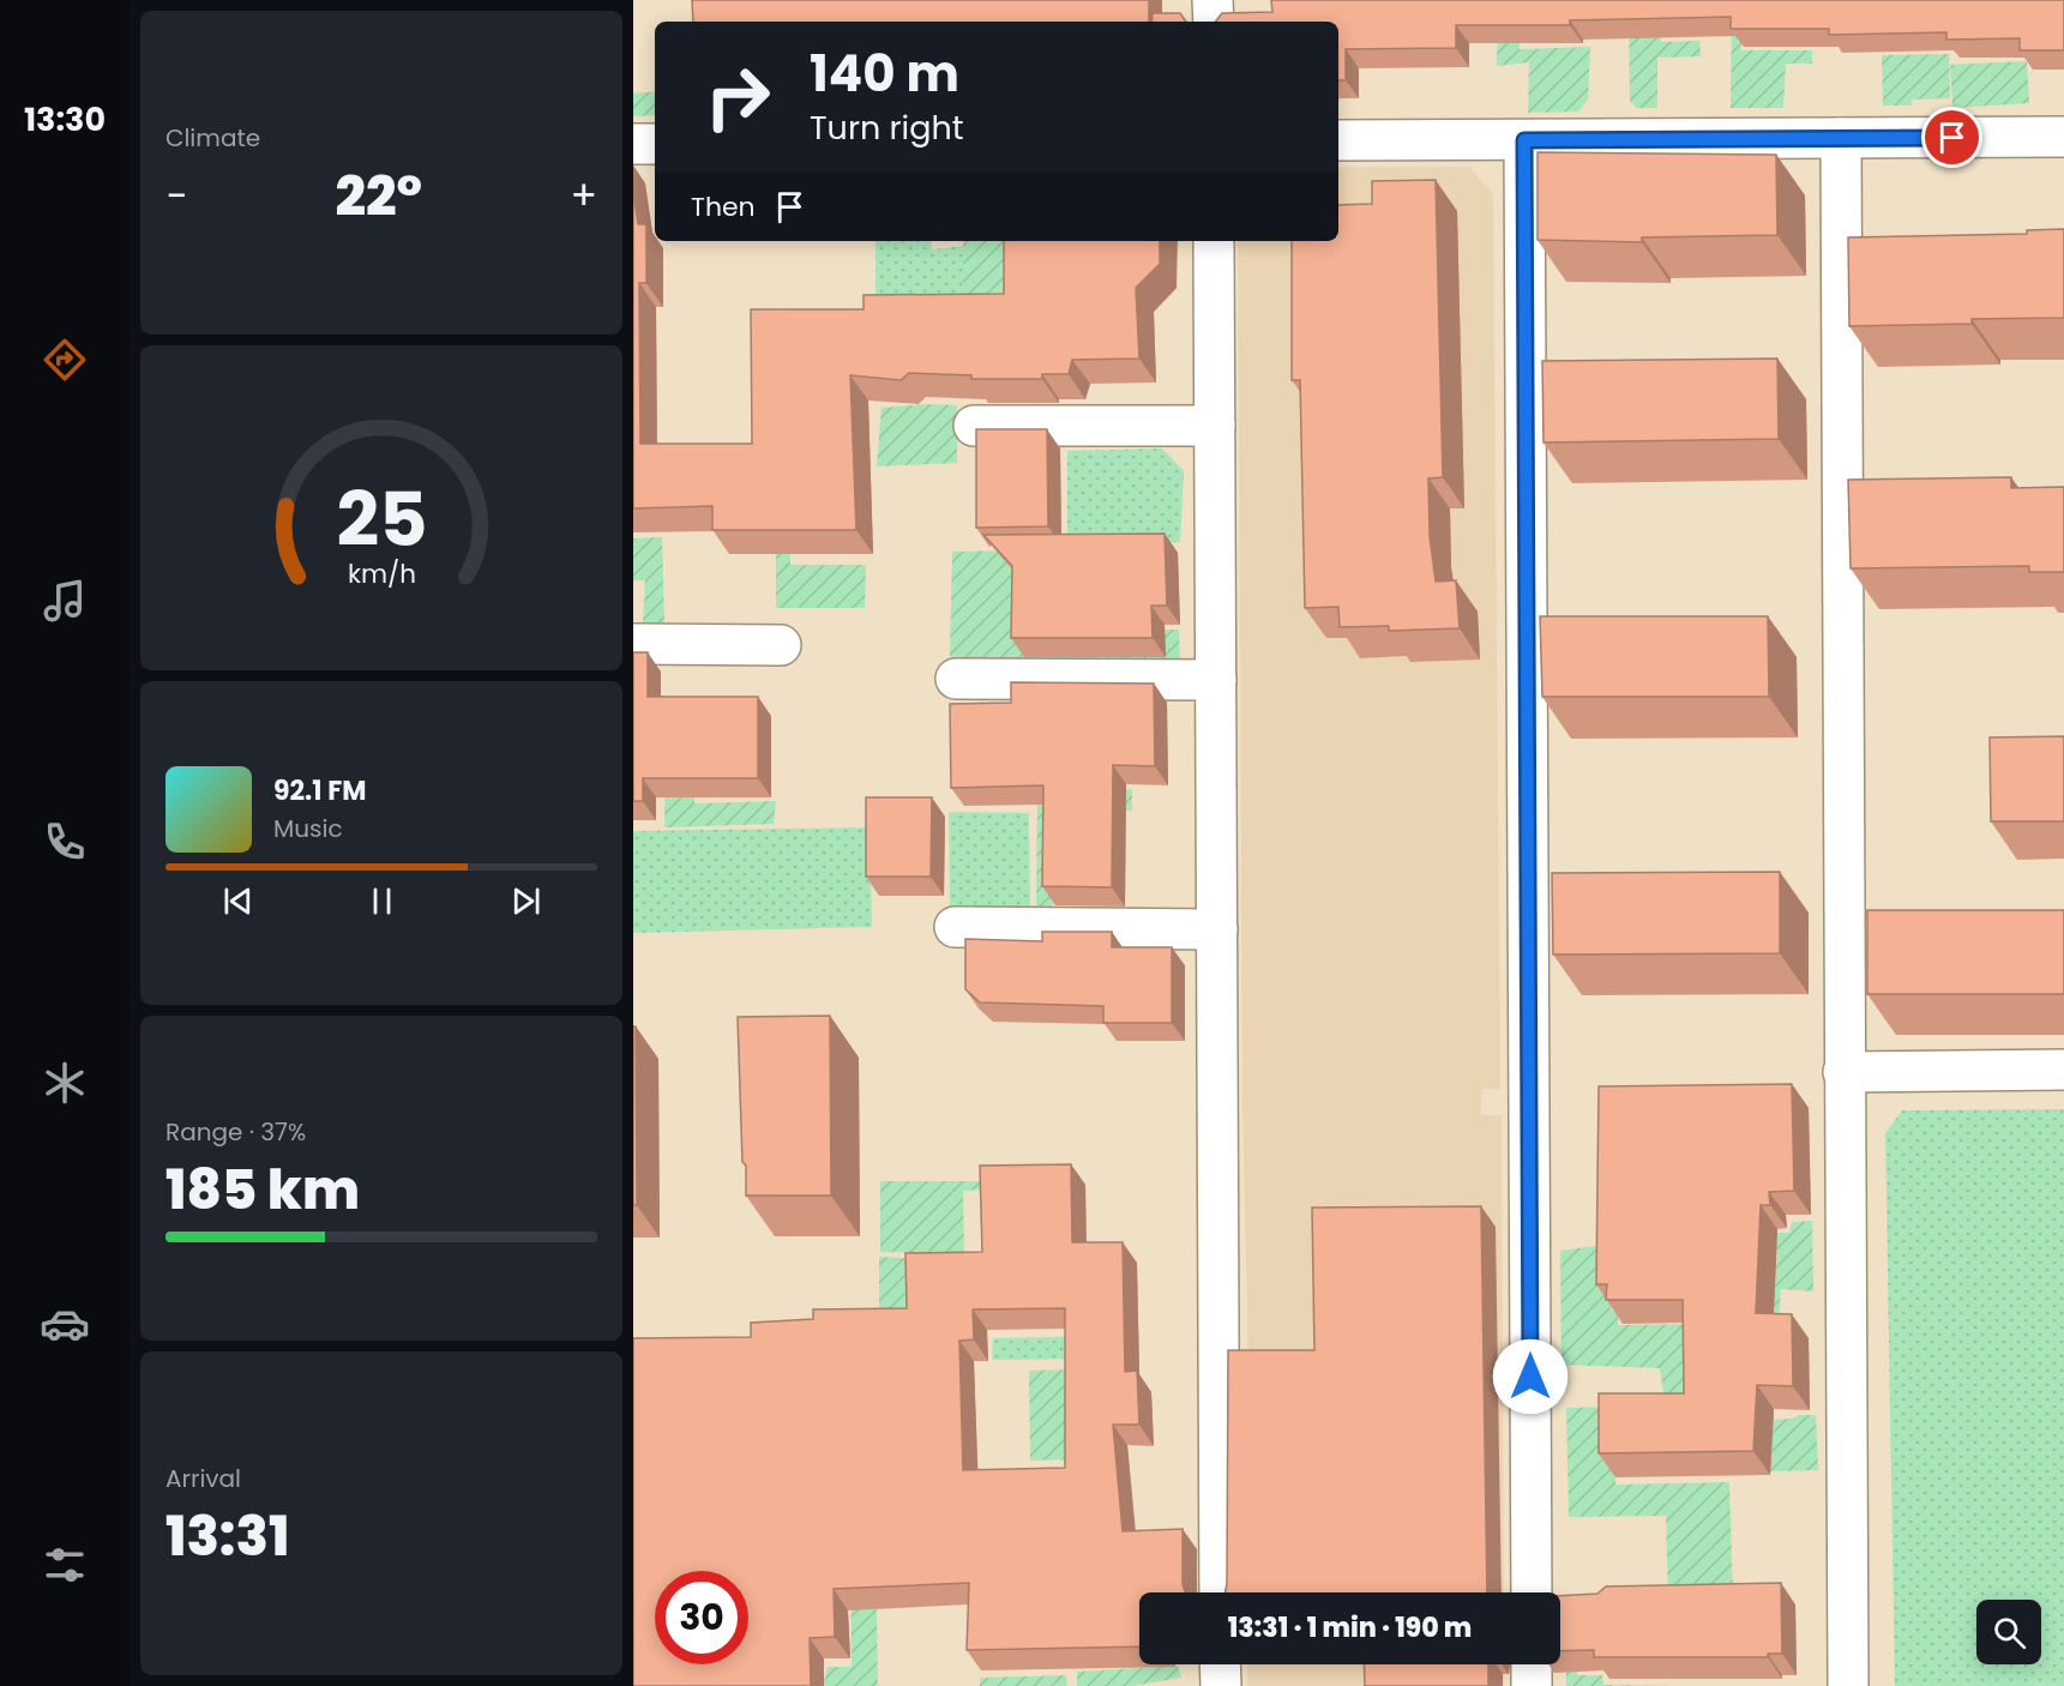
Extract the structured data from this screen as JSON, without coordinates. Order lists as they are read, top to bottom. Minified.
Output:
{"page":{"tabs":"13:30","tile":["Climate",["Range · 37%","185 km"],["Arrival","13:31"]],"turn":["140 m","Turn right"],"heat":["−","22°","+"],"then":"Then","song":["92.1 FM","Music"],"limit":"30","trip":"13:31 · 1 min · 190 m","gauge":["25","km/h"]}}
